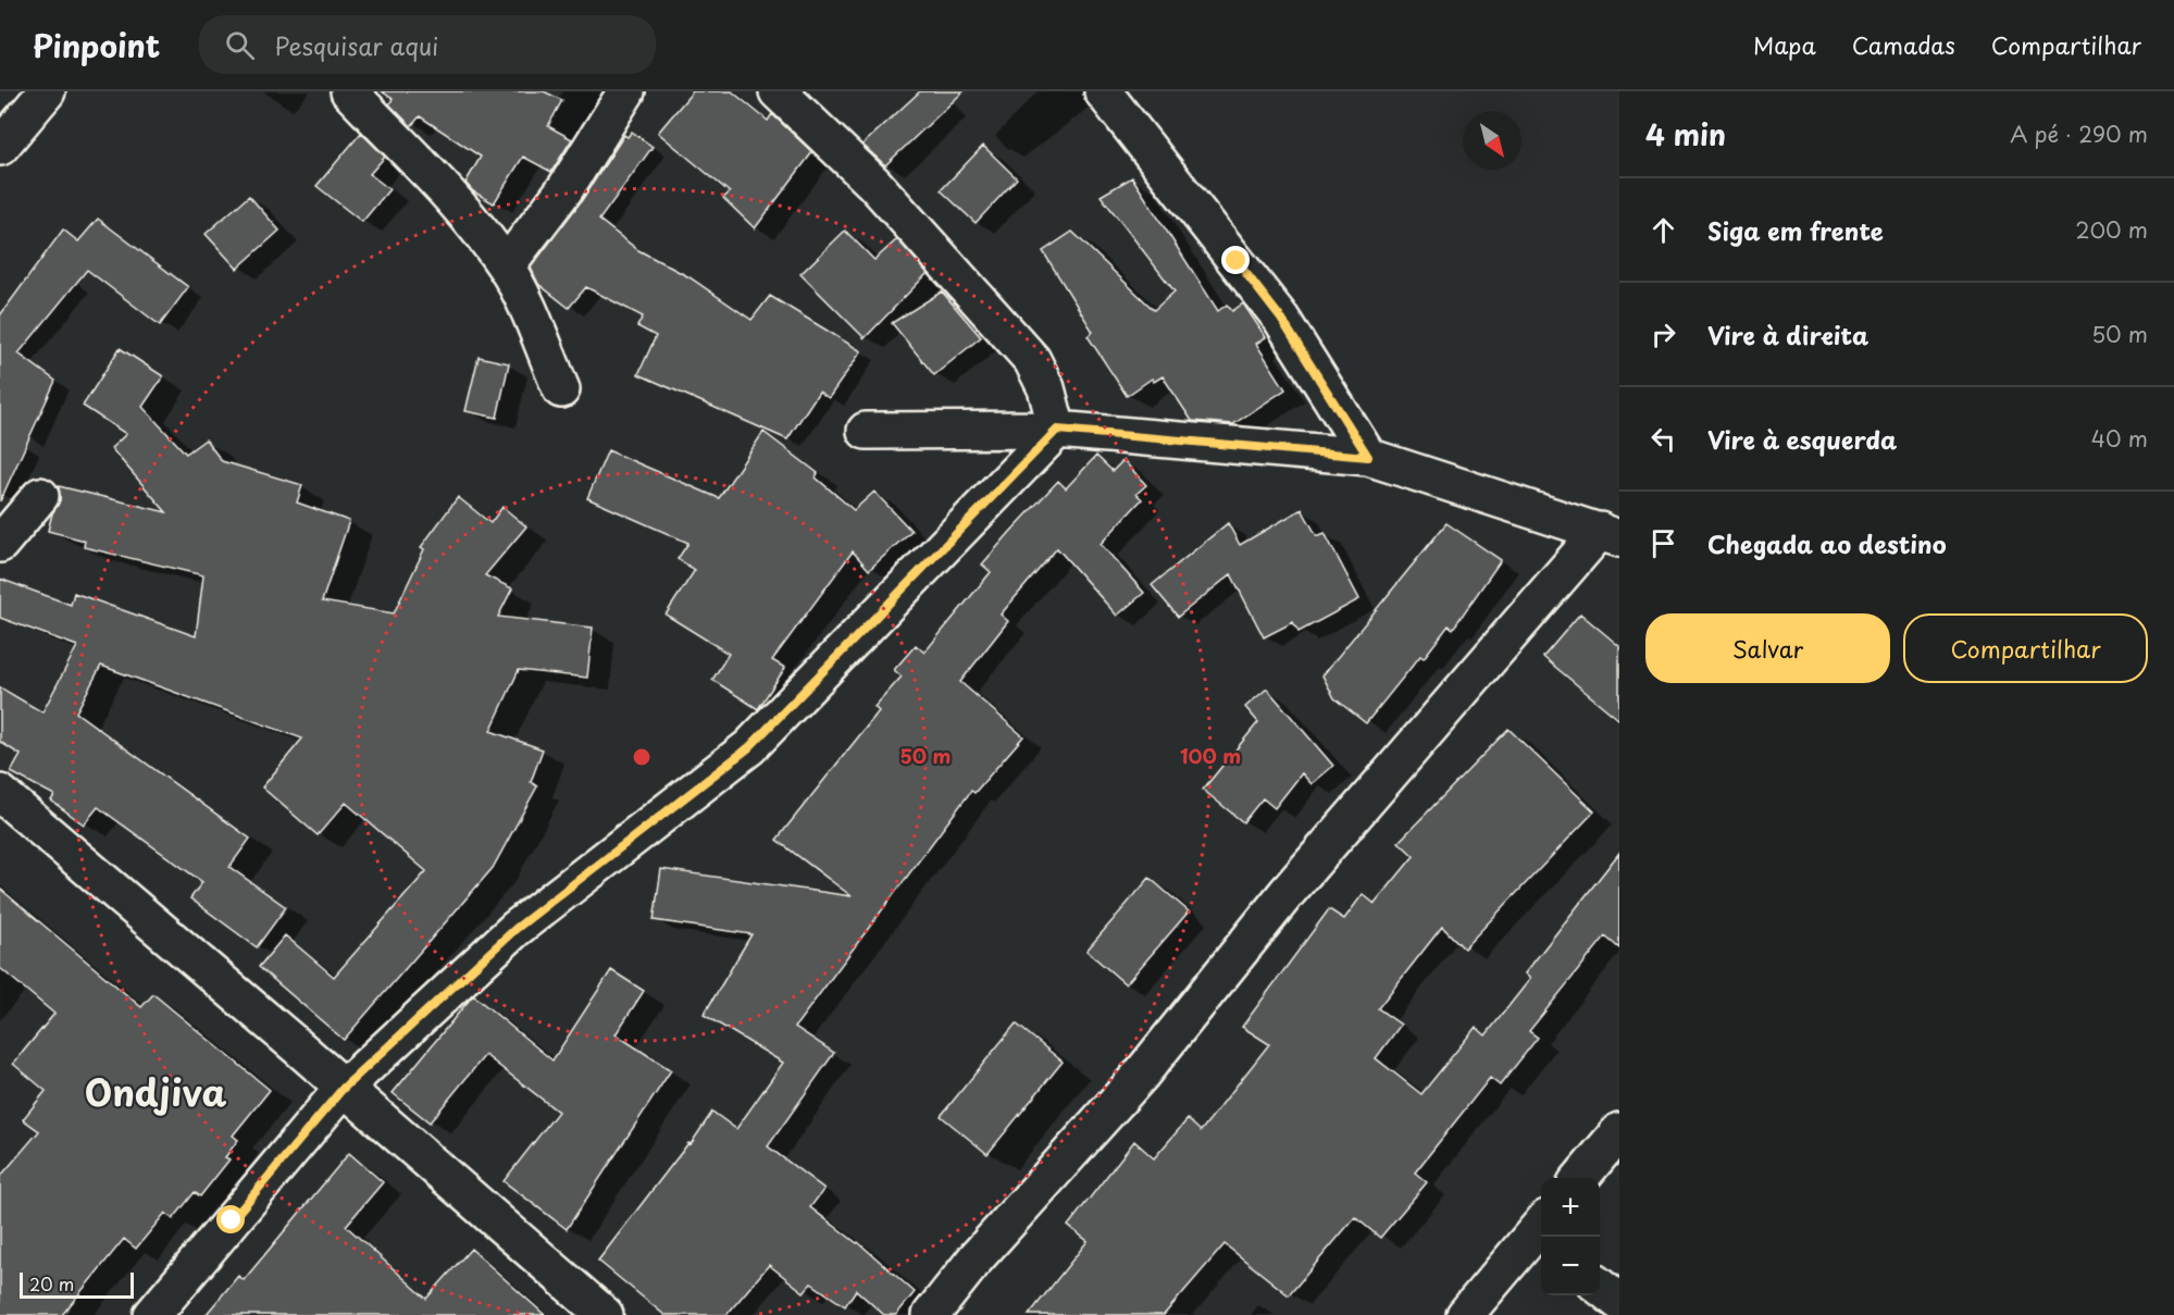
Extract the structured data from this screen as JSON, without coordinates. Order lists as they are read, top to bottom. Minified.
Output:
{"districts":["Ondjiva"],"scale_bar":"20 m","north":"bottom right","page":{"header":"Pinpoint","search":"Pesquisar aqui","nav":["Mapa","Camadas","Compartilhar"],"heading":["4 min","A pé · 290 m"],"list":[["Siga em frente","200 m"],["Vire à direita","50 m"],["Vire à esquerda","40 m"],"Chegada ao destino"],"buttons":["Salvar","Compartilhar"],"map_buttons":["+","−"],"scale":"20 m"},"rings":["50 m","100 m"]}
